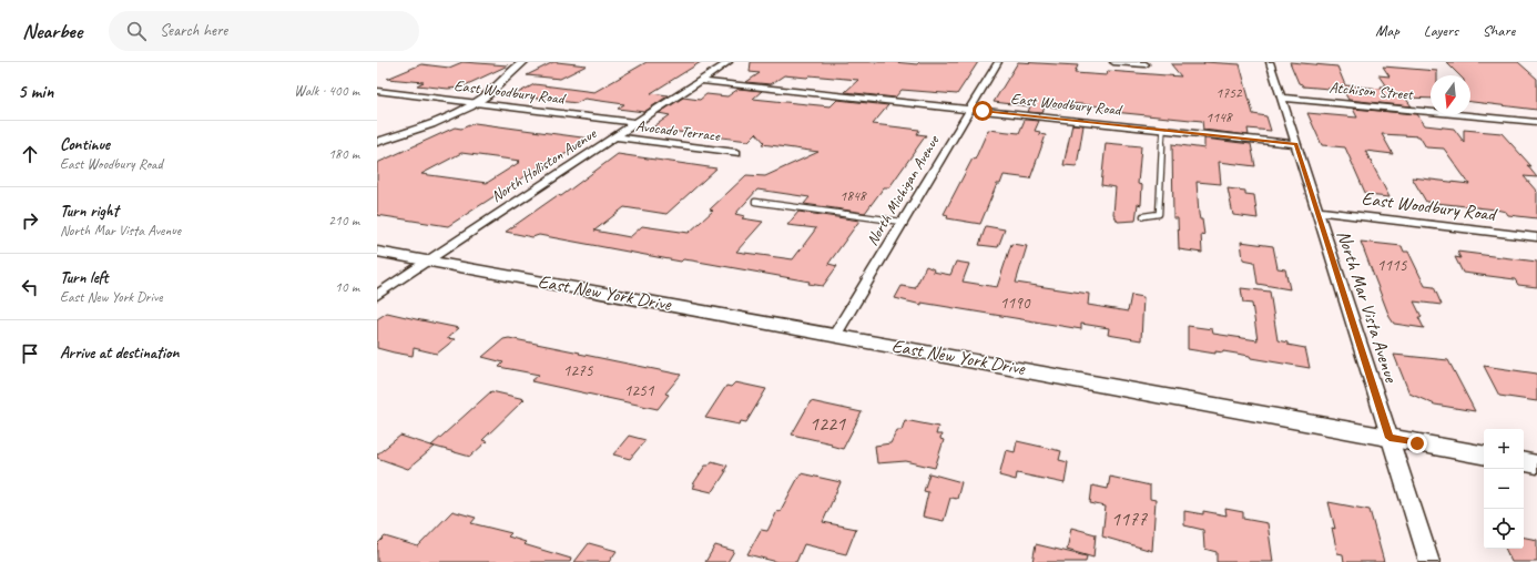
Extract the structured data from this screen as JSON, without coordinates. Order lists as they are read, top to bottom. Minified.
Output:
{"streets":{"street":["Atchison Street","East Woodbury Road","Avocado Terrace","North Holliston Avenue","North Michigan Avenue","East New York Drive","North Mar Vista Avenue"]},"crossings":[["Atchison Street","North Mar Vista Avenue"],["East Woodbury Road","North Holliston Avenue"],["East Woodbury Road","North Michigan Avenue"],["East Woodbury Road","North Mar Vista Avenue"],["Avocado Terrace","North Holliston Avenue"],["North Holliston Avenue","East New York Drive"],["North Michigan Avenue","East New York Drive"],["East New York Drive","North Mar Vista Avenue"]],"house_numbers":["1752","1148","1848","1115","1190","1275","1251","1221","1177"],"north":"bottom","page":{"header":"Nearbee","search":"Search here","nav":["Map","Layers","Share"],"heading":["5 min","Walk · 400 m"],"list":[["Continue","East Woodbury Road","180 m"],["Turn right","North Mar Vista Avenue","210 m"],["Turn left","East New York Drive","10 m"],"Arrive at destination"],"map_buttons":["+","−"]}}
